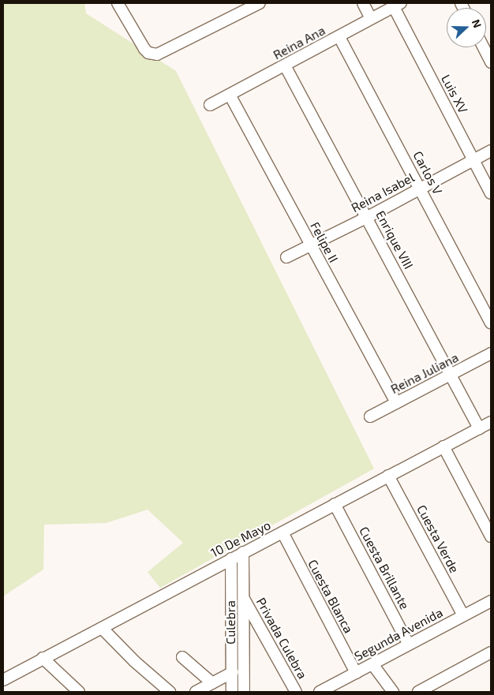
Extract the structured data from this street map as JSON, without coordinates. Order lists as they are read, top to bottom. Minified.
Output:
{"streets":{"street":["Reina Ana","Luis XV","Carlos V","Reina Isabel","Enrique VIII","Felipe II","Reina Juliana","10 De Mayo","Cuesta Verde","Cuesta Brillante","Cuesta Blanca","Culebra","Segunda Avenida","Privada Culebra"]},"crossings":[["Reina Ana","Luis XV"],["Reina Ana","Carlos V"],["Reina Ana","Enrique VIII"],["Reina Ana","Felipe II"],["Luis XV","Reina Isabel"],["Carlos V","Reina Isabel"],["Reina Isabel","Enrique VIII"],["Reina Isabel","Felipe II"],["Enrique VIII","Reina Juliana"],["Enrique VIII","10 De Mayo"],["Felipe II","Reina Juliana"],["10 De Mayo","Cuesta Verde"],["10 De Mayo","Cuesta Brillante"],["10 De Mayo","Cuesta Blanca"],["10 De Mayo","Culebra"],["Cuesta Verde","Segunda Avenida"],["Cuesta Brillante","Segunda Avenida"],["Cuesta Blanca","Segunda Avenida"],["Culebra","Privada Culebra"]],"north":"right"}
